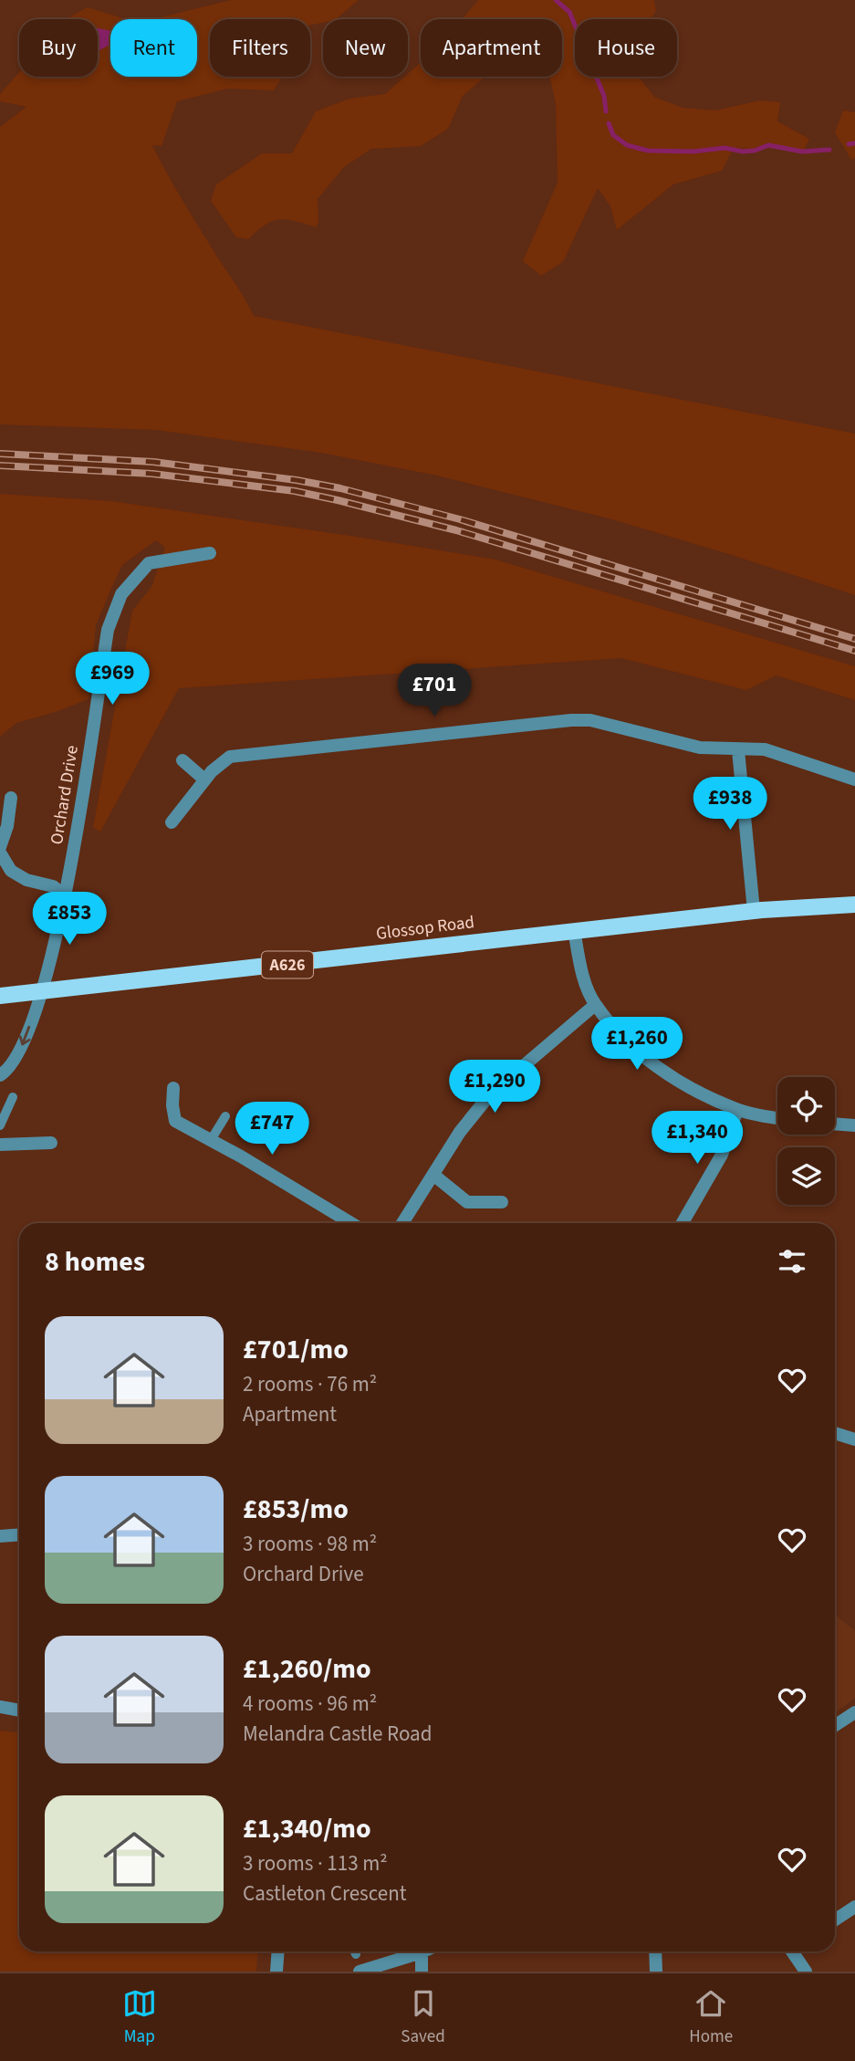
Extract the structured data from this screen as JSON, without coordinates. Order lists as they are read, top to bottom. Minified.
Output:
{"streets":{"main road":["Glossop Road","A626"],"street":["Orchard Drive"]},"crossings":[["Orchard Drive","Glossop Road"]],"page":{"chip":["Buy","Rent","Filters","New","Apartment","House"],"price":["£969","£701","£938","£853","£1,260","£1,290","£747","£1,340"],"heading":"8 homes","list":[{"name":"£701/mo","note":"2 rooms · 76 m² · Apartment"},{"name":"£853/mo","note":"3 rooms · 98 m² · Orchard Drive"},{"name":"£1,260/mo","note":"4 rooms · 96 m² · Melandra Castle Road"},{"name":"£1,340/mo","note":"3 rooms · 113 m² · Castleton Crescent"}],"tabs":["Map","Saved","Home"]}}
